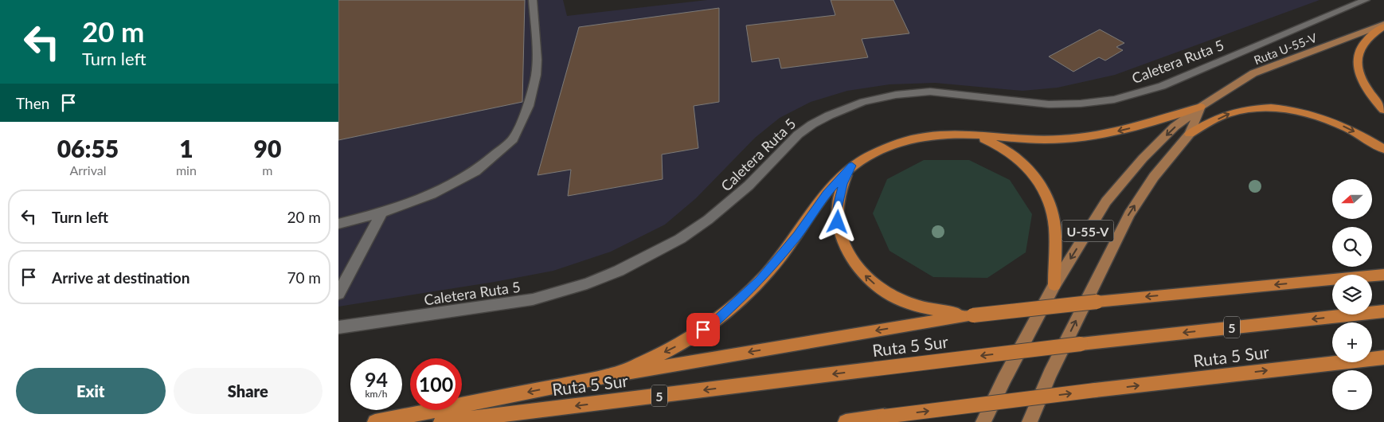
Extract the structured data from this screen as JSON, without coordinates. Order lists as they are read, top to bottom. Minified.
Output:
{"streets":{"highway":["5","Ruta 5 Sur"],"main road":["Ruta U-55-V","U-55-V"],"street":["Caletera Ruta 5"]},"crossings":[["Ruta U-55-V","U-55-V"]],"north":"left","page":{"turn":["20 m","Turn left"],"then":"Then","eta":["06:55","Arrival","1","min","90","m"],"map_buttons":["+","−"],"list":[{"name":"Turn left","value":"20 m"},{"name":"Arrive at destination","value":"70 m"}],"speed":"94 km/h","limit":"100","buttons":["Exit","Share"]}}
